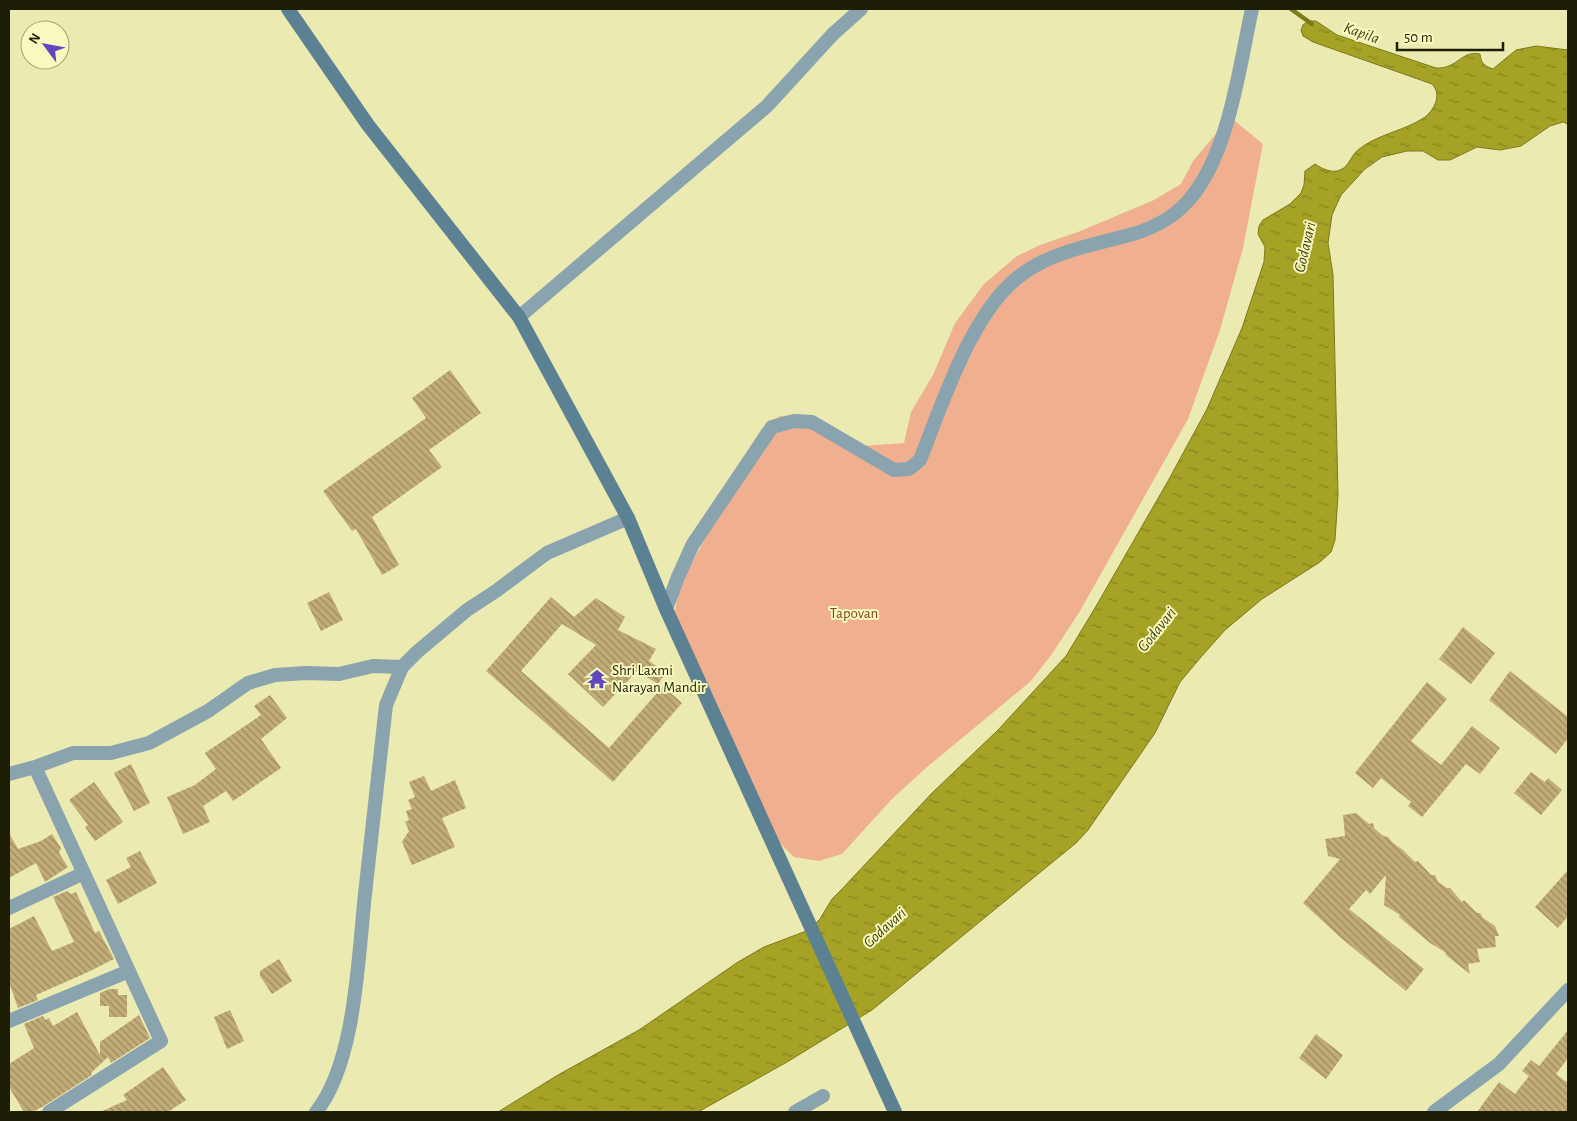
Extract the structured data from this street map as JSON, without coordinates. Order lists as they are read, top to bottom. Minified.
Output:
{"water":["Kapila","Godavari"],"parks":["Tapovan"],"places":{"temple":["Shri Laxmi Narayan Mandir"]},"scale_bar":"50 m","north":"top left"}
